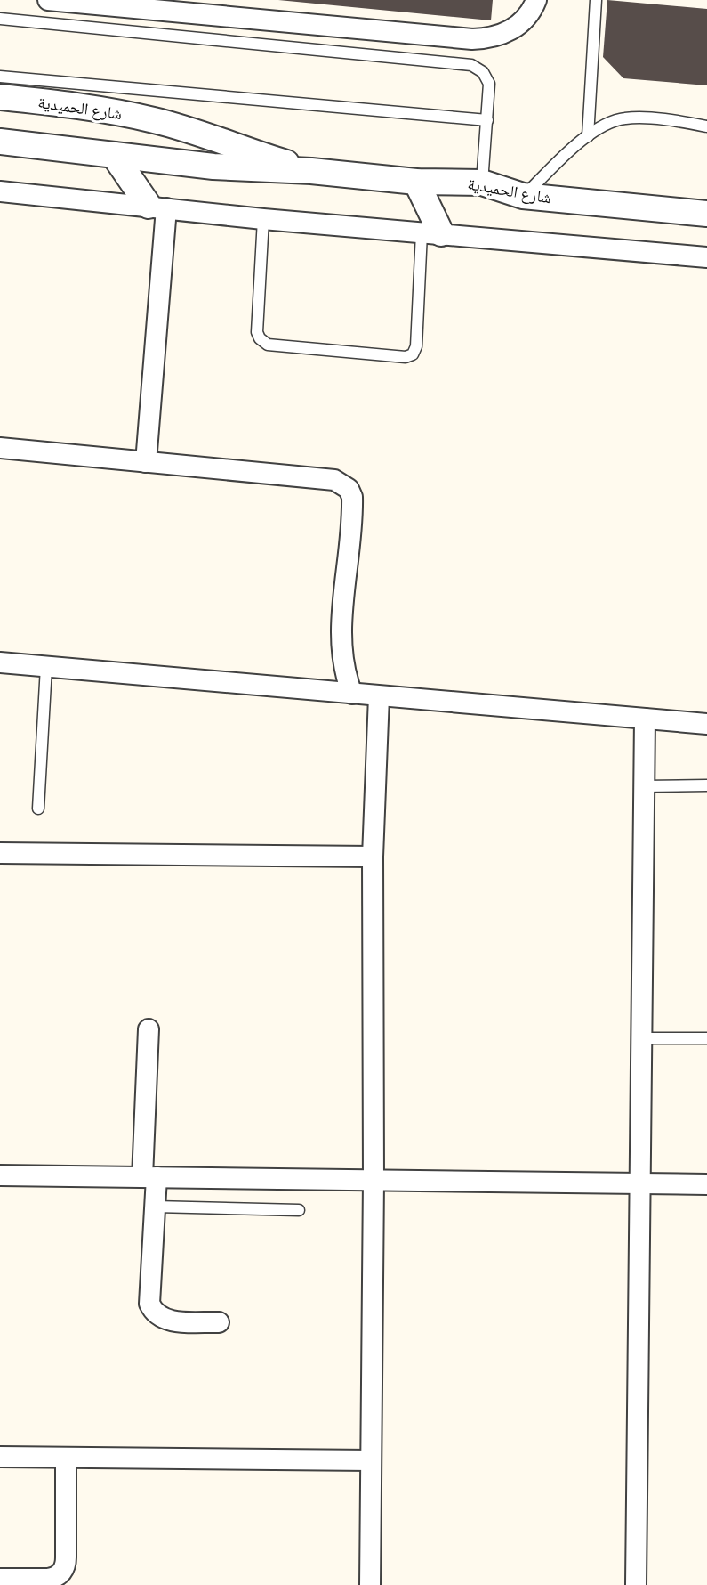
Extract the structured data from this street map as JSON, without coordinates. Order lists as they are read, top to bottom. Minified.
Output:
{"streets":{"street":["شارع الحميدية"]}}
